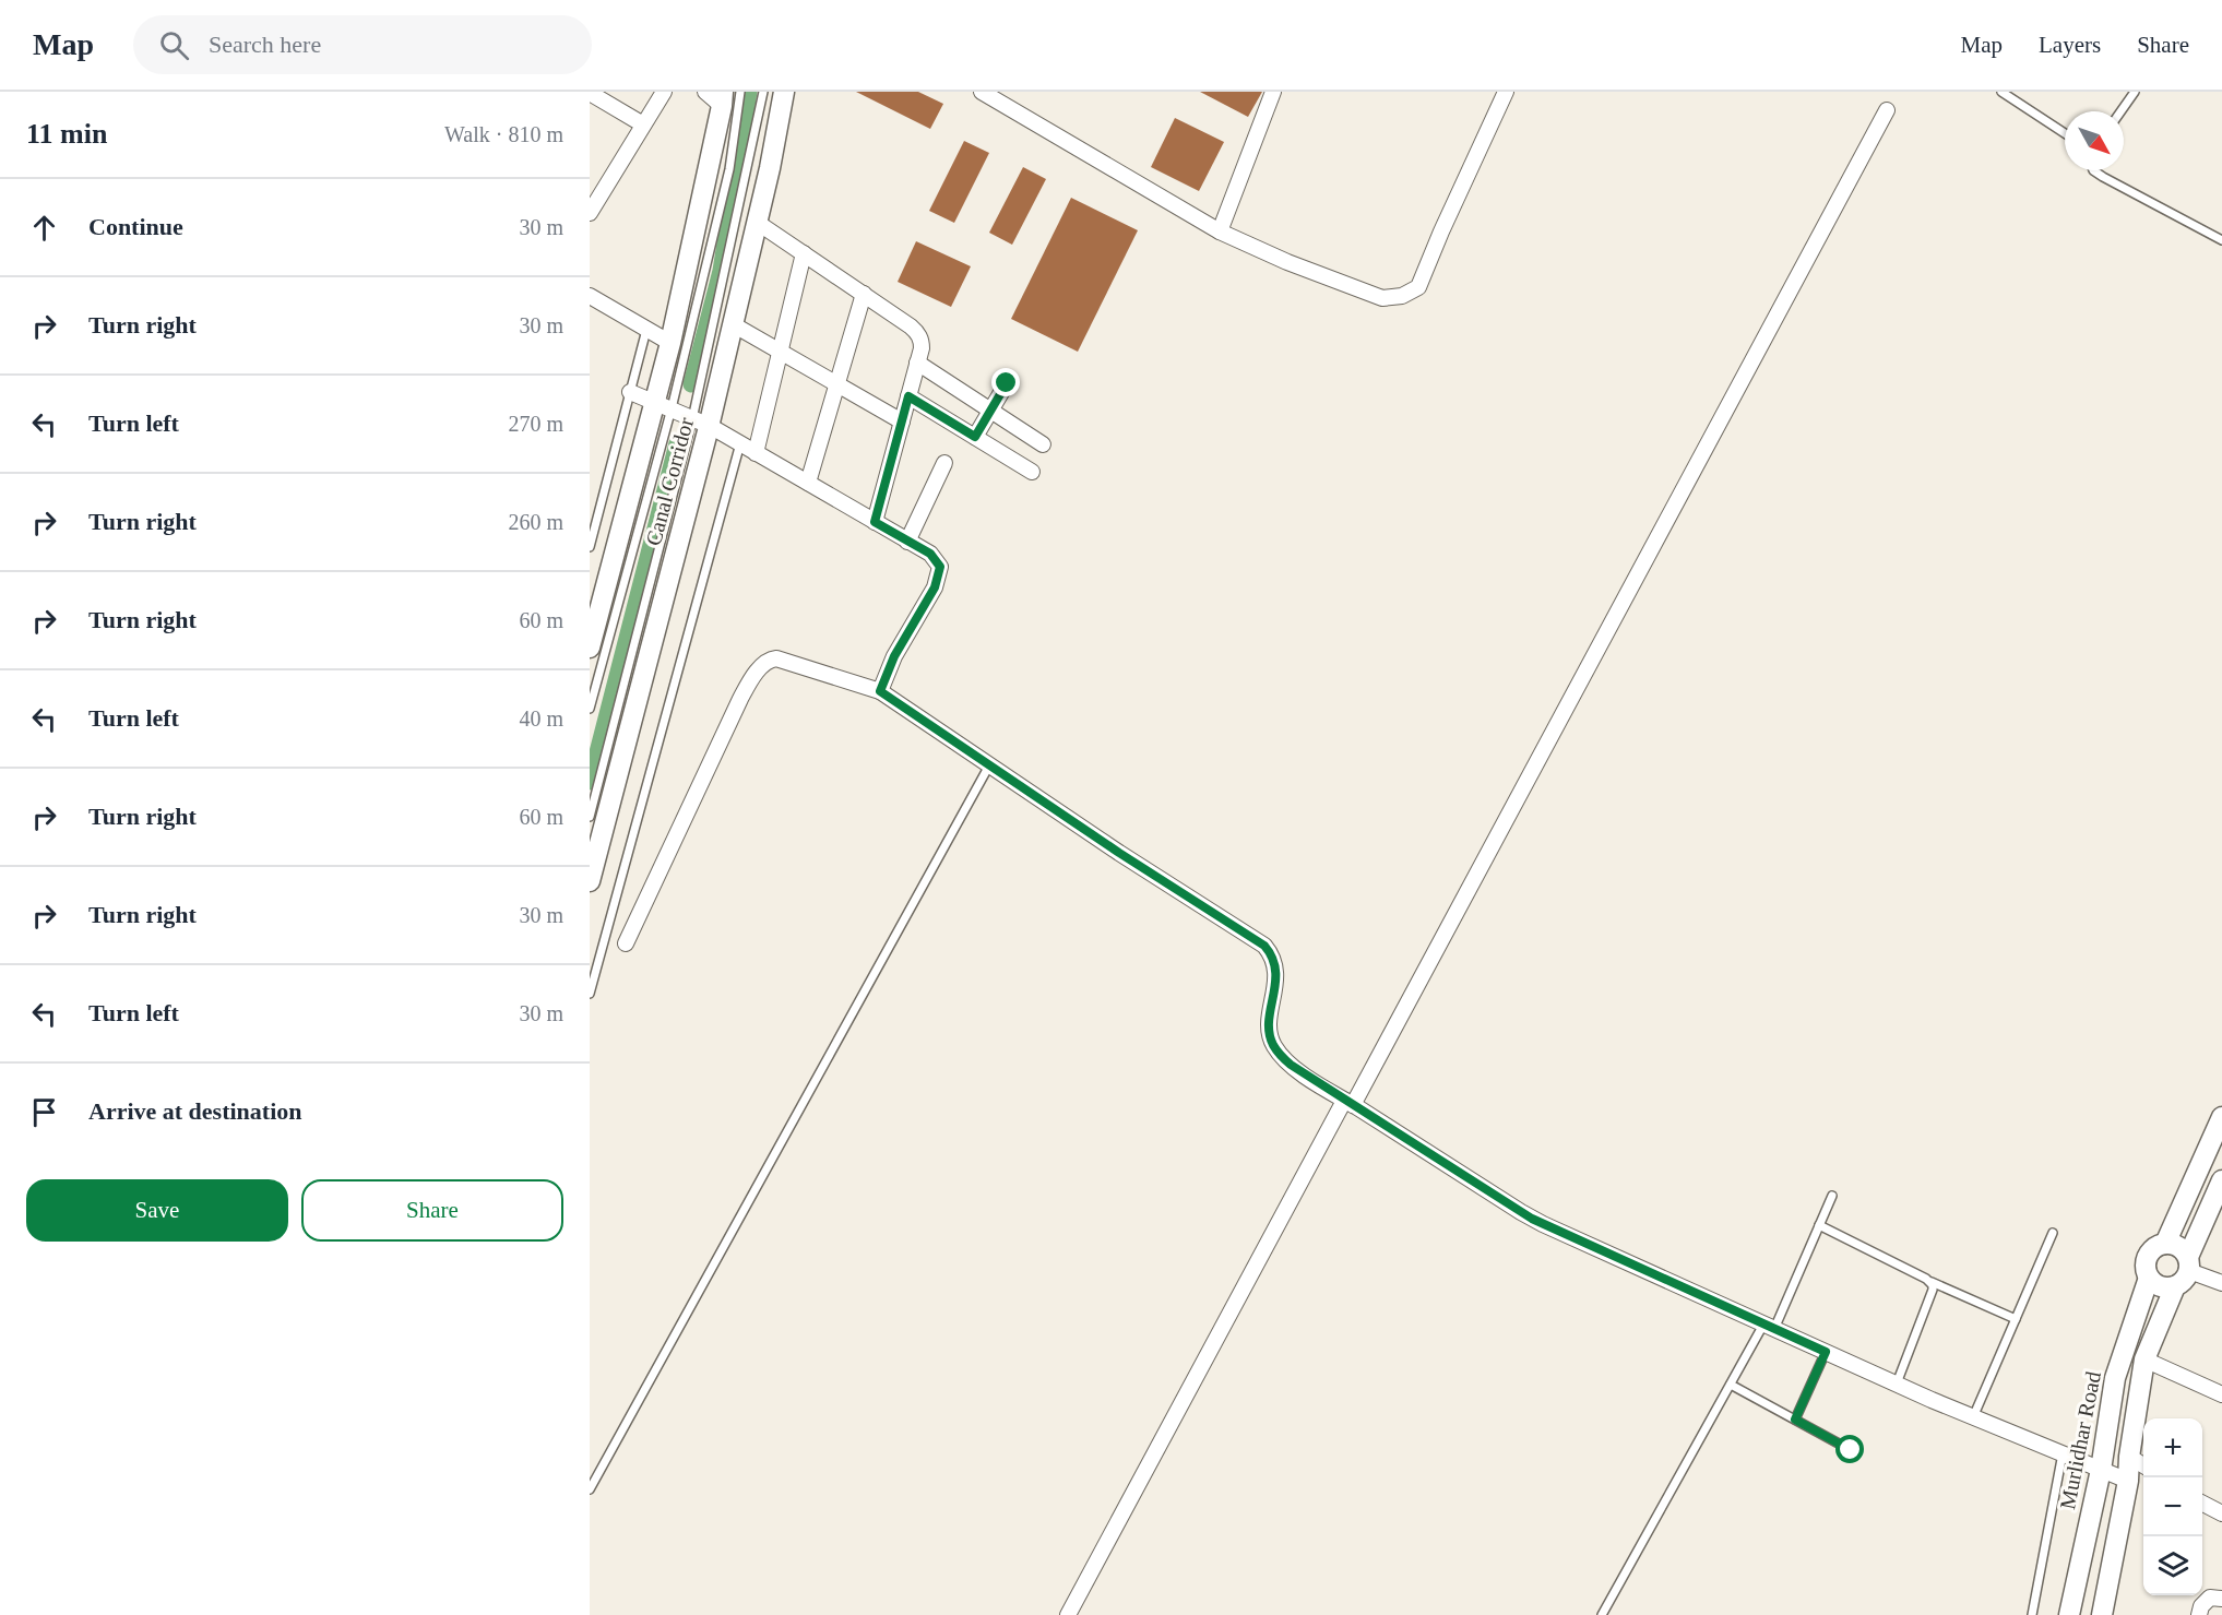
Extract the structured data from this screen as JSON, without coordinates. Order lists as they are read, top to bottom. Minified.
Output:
{"streets":{"street":["Canal Corridor","Murlidhar Road"]},"north":"bottom right","page":{"header":"Map","search":"Search here","nav":["Map","Layers","Share"],"heading":["11 min","Walk · 810 m"],"list":[["Continue","30 m"],["Turn right","30 m"],["Turn left","270 m"],["Turn right","260 m"],["Turn right","60 m"],["Turn left","40 m"],["Turn right","60 m"],["Turn right","30 m"],["Turn left","30 m"],"Arrive at destination"],"buttons":["Save","Share"],"map_buttons":["+","−"]}}
